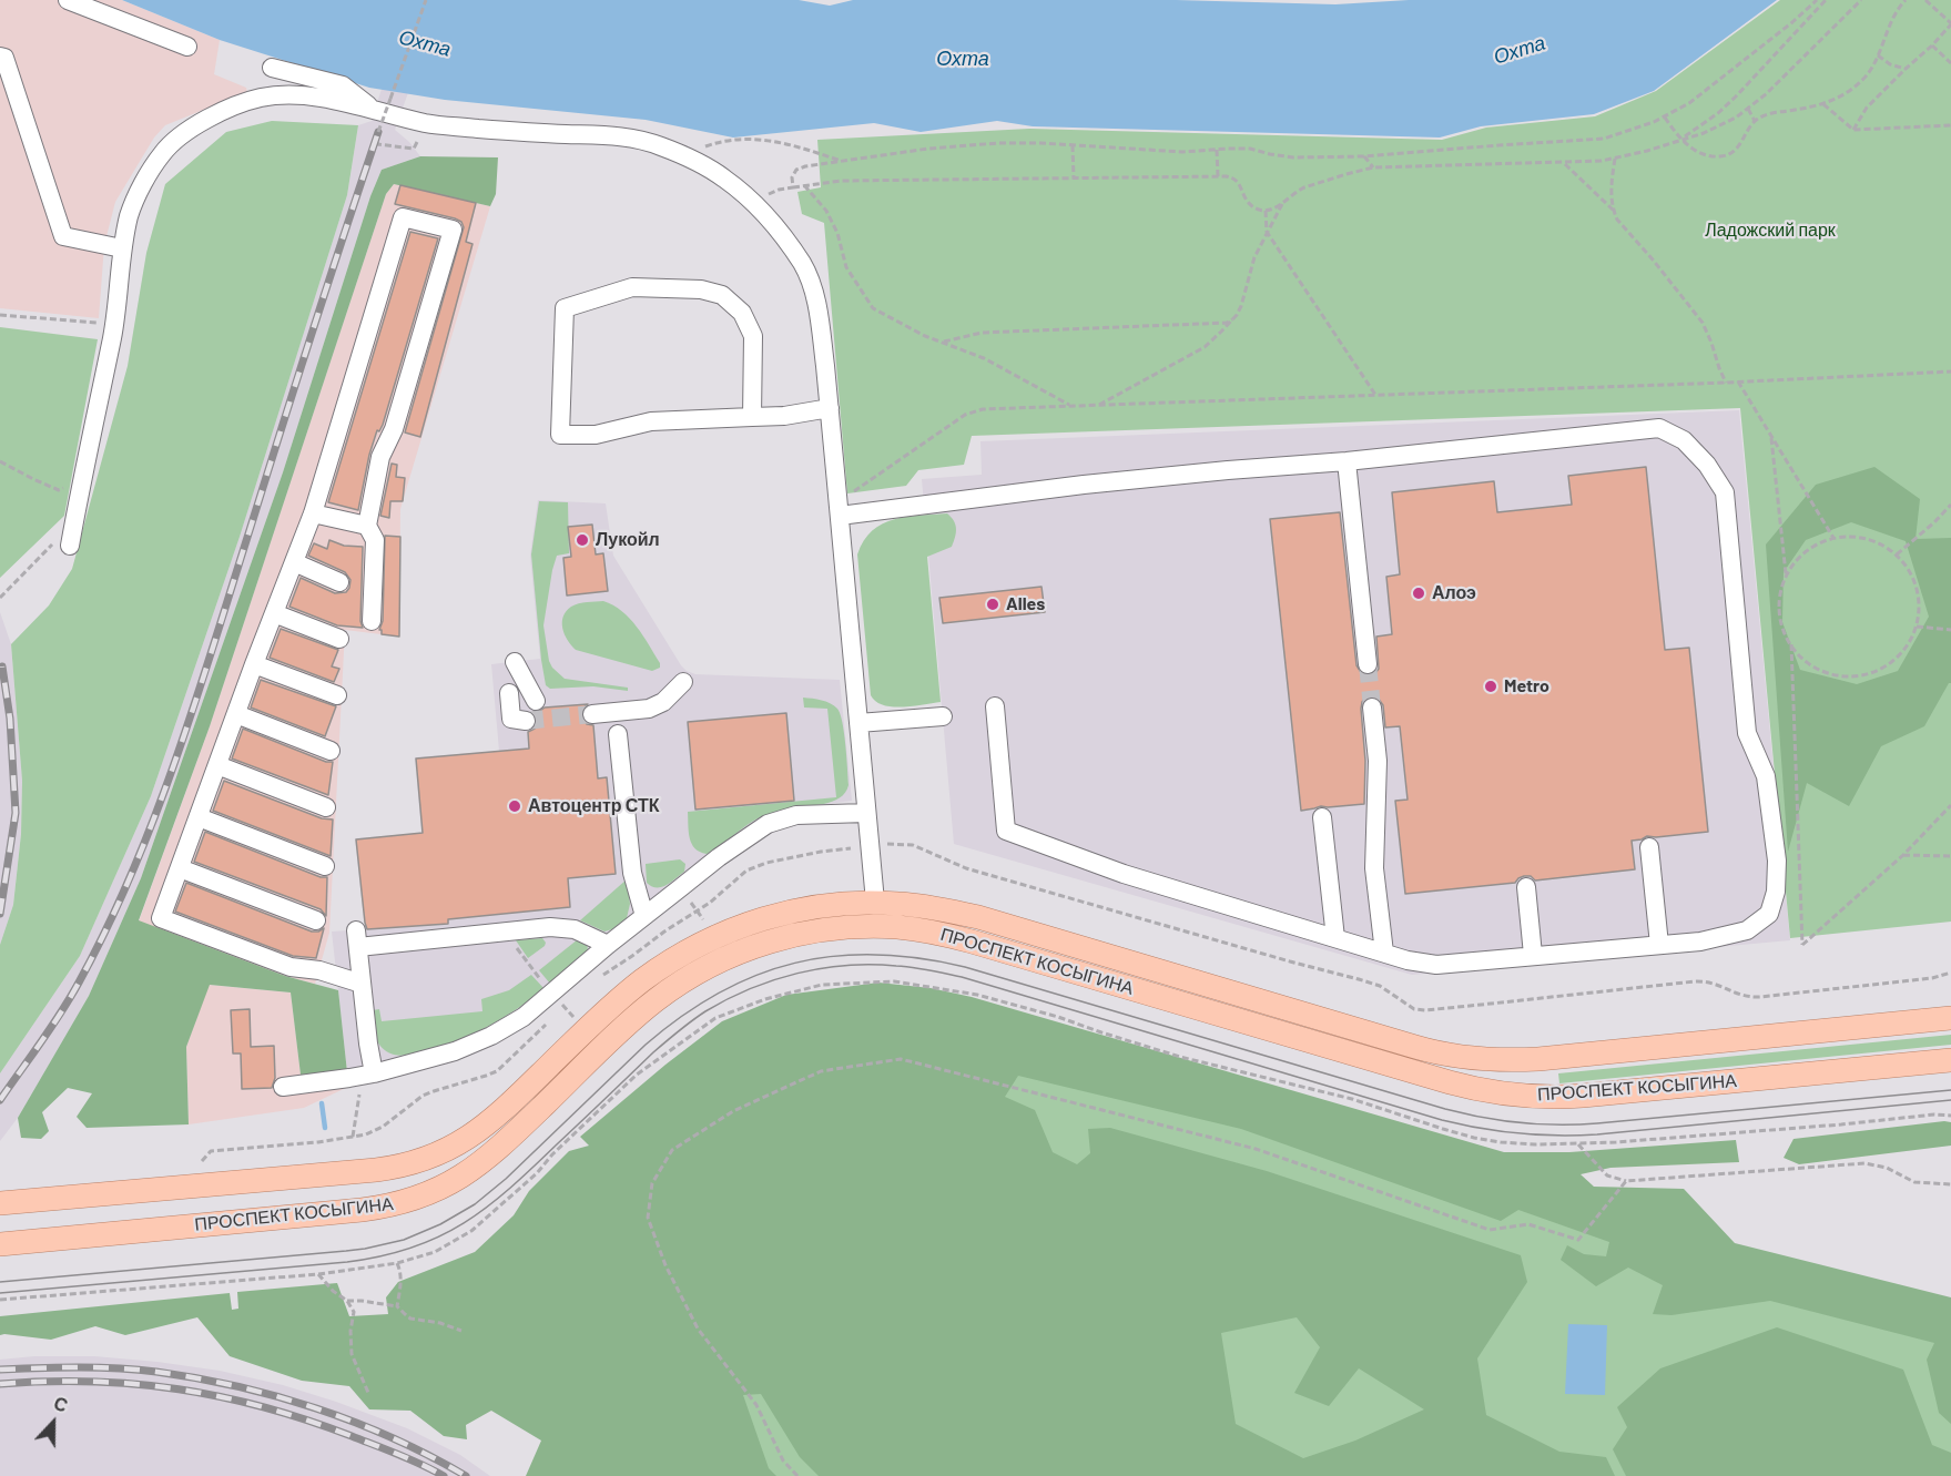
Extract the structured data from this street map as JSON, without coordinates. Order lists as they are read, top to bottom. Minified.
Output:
{"streets":{"main road":["ПРОСПЕКТ КОСЫГИНА"]},"water":["Охта"],"parks":["Ладожский парк"],"places":["Лукойл","Алоэ","Alles","Metro","Автоцентр СТК"],"north":"top"}
